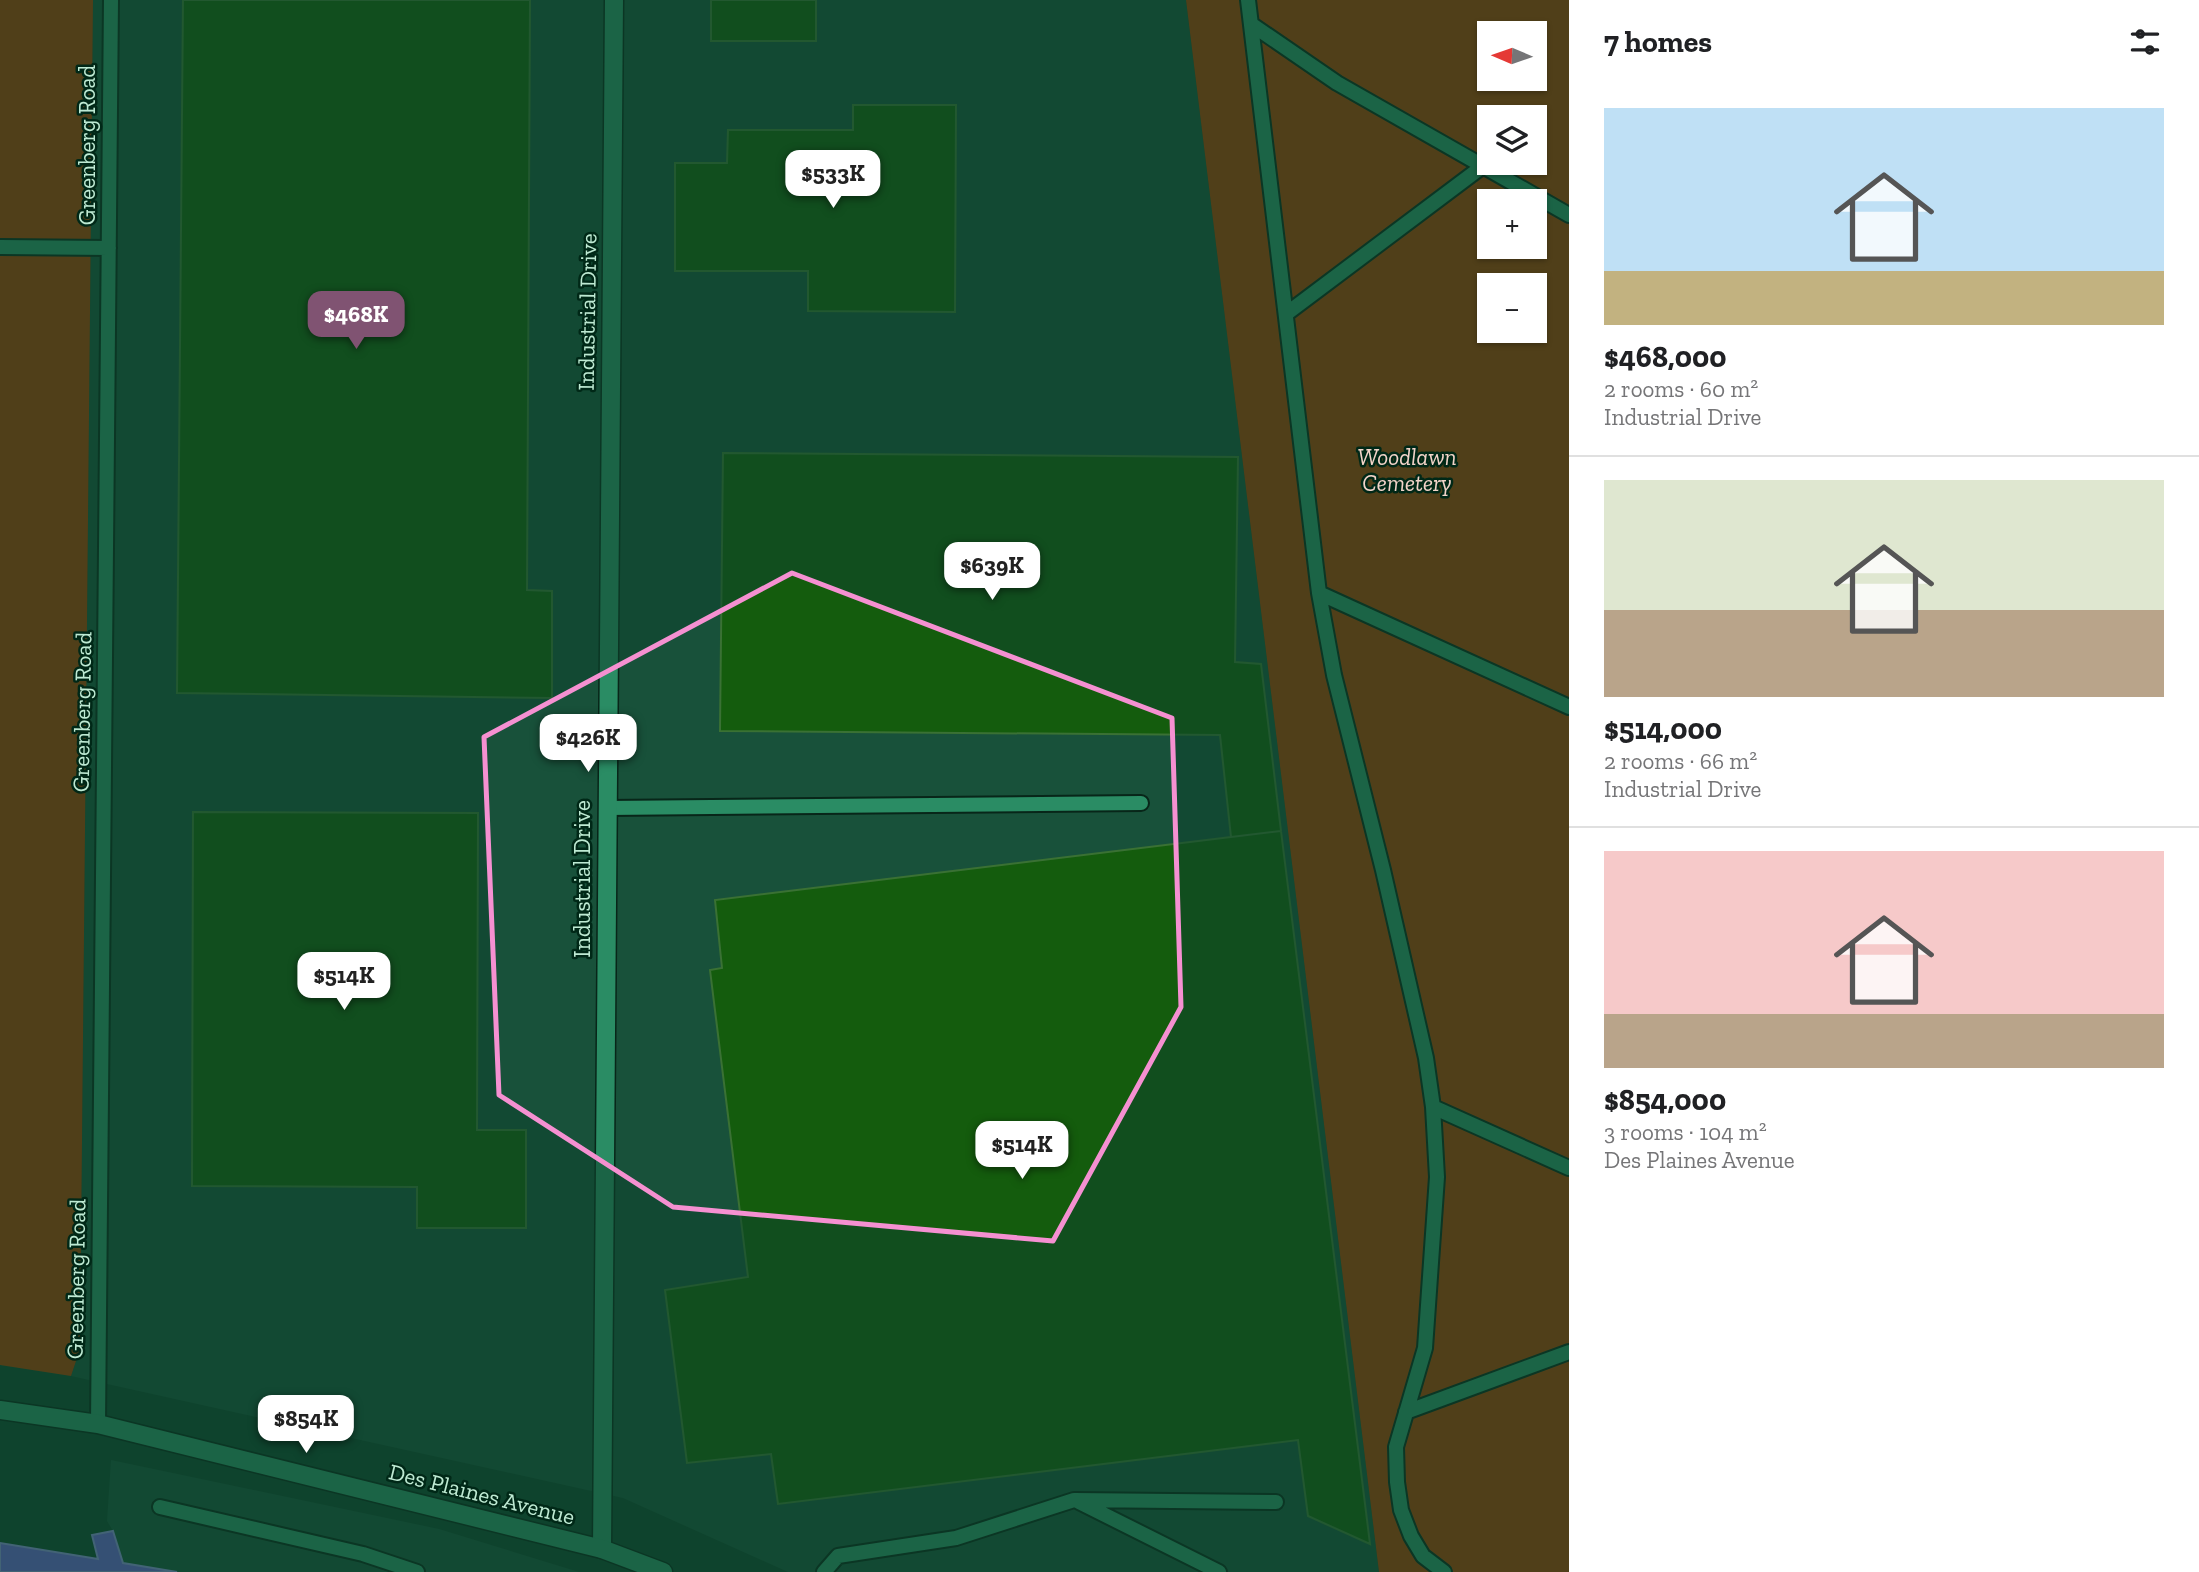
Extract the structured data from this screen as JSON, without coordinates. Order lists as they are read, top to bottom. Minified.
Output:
{"streets":{"street":["Industrial Drive","Des Plaines Avenue"],"lane":["Greenberg Road"]},"crossings":[["Greenberg Road","Des Plaines Avenue"],["Industrial Drive","Des Plaines Avenue"]],"parks":["Woodlawn Cemetery"],"north":"left","page":{"heading":"7 homes","map_buttons":["+","−"],"list":[{"name":"$468,000","note":"2 rooms · 60 m² · Industrial Drive"},{"name":"$514,000","note":"2 rooms · 66 m² · Industrial Drive"},{"name":"$854,000","note":"3 rooms · 104 m² · Des Plaines Avenue"}],"price":["$533K","$468K","$639K","$426K","$514K","$514K","$854K"]}}
